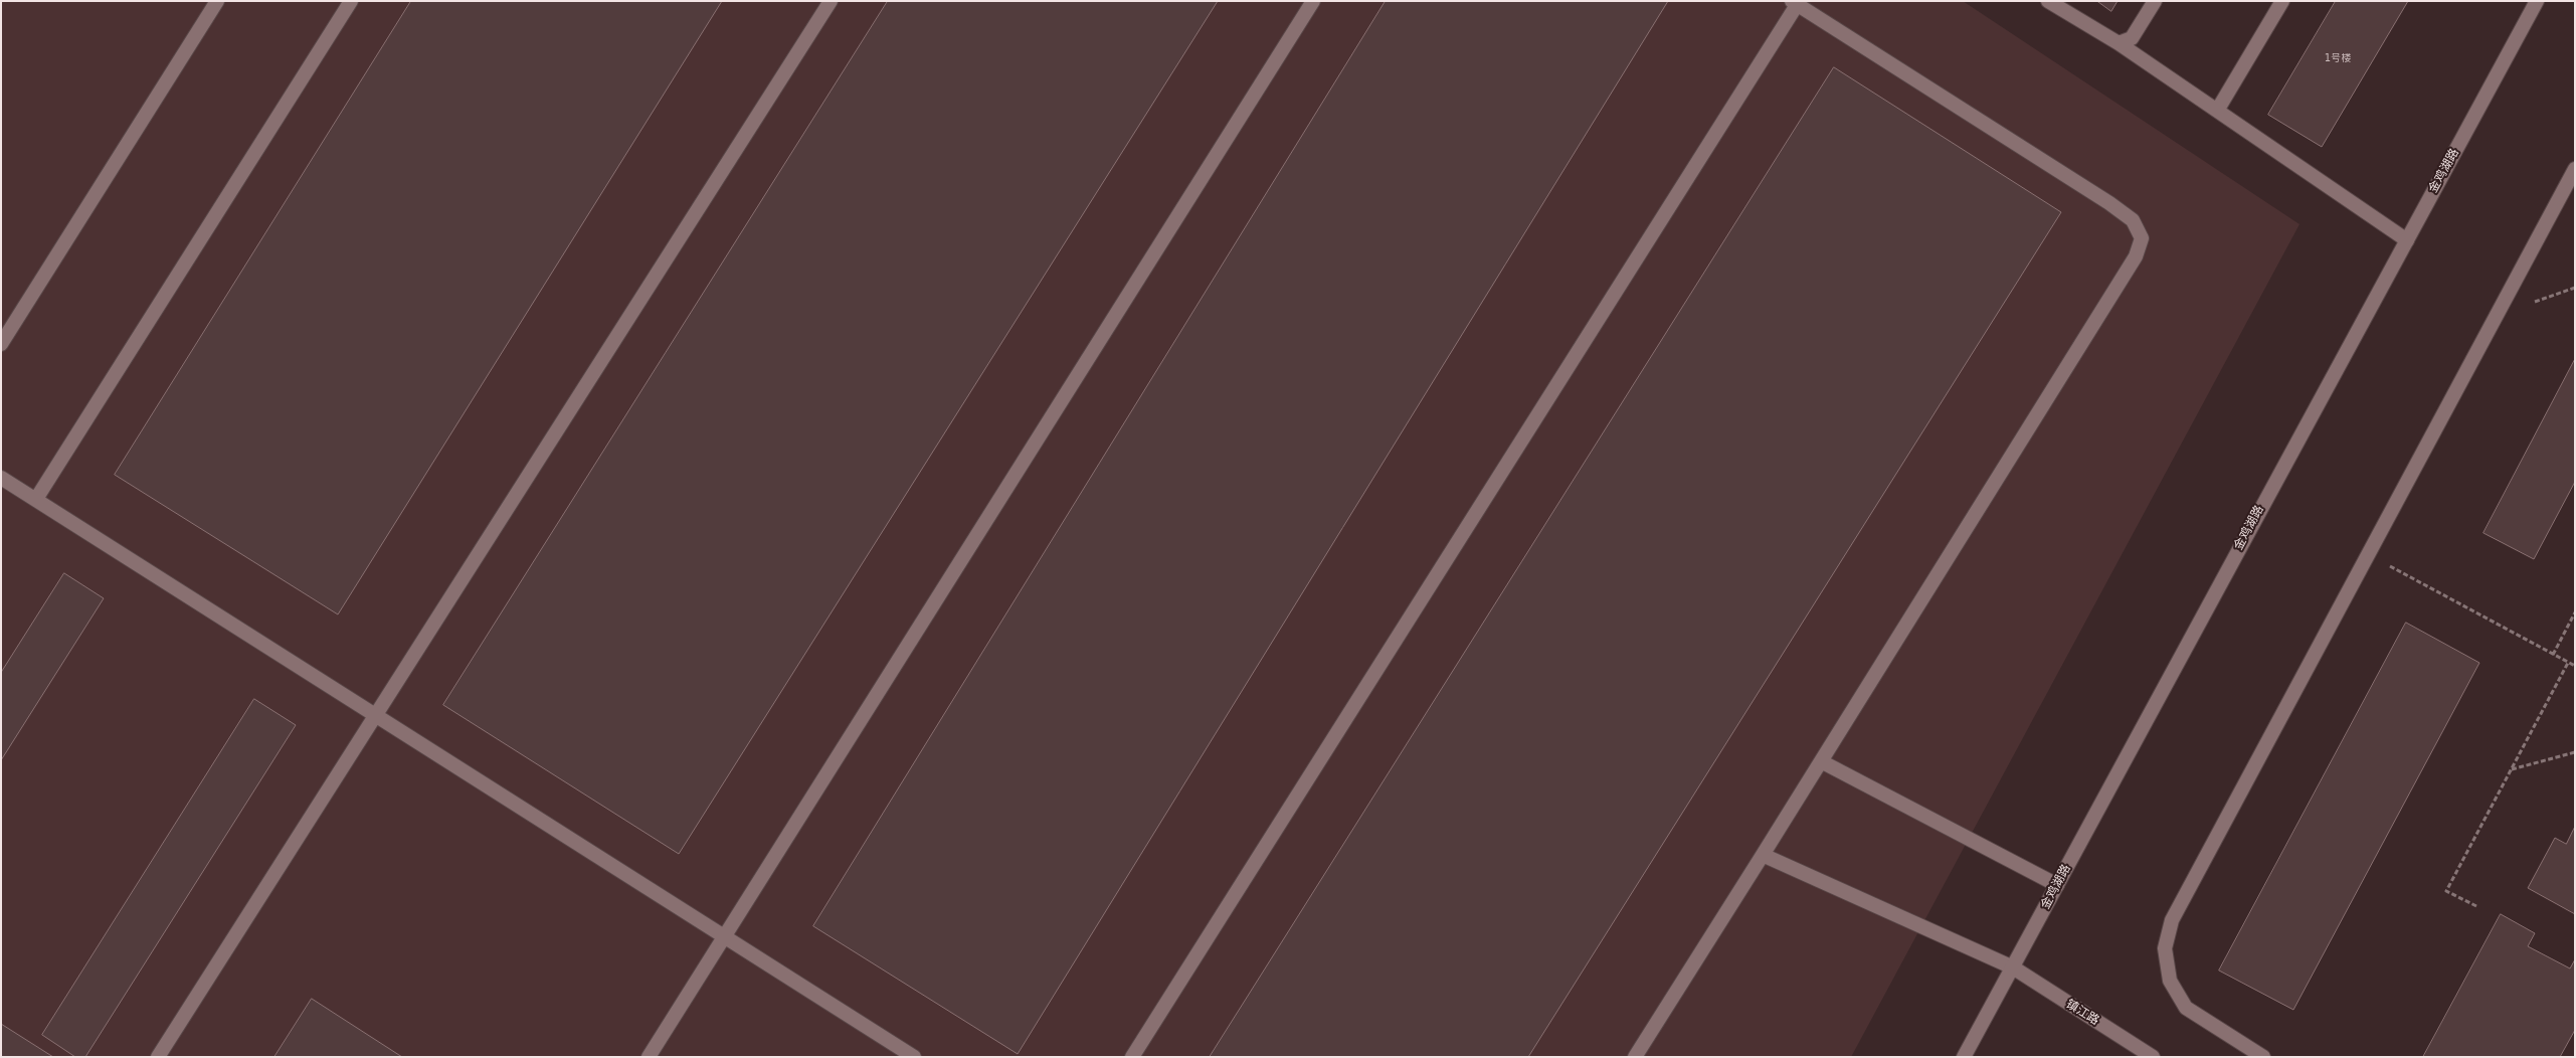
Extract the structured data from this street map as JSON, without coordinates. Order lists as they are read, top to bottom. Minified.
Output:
{"streets":{"street":["金鸡湖路","镇江路"]},"crossings":[["金鸡湖路","镇江路"]],"house_numbers":["1号楼"]}
